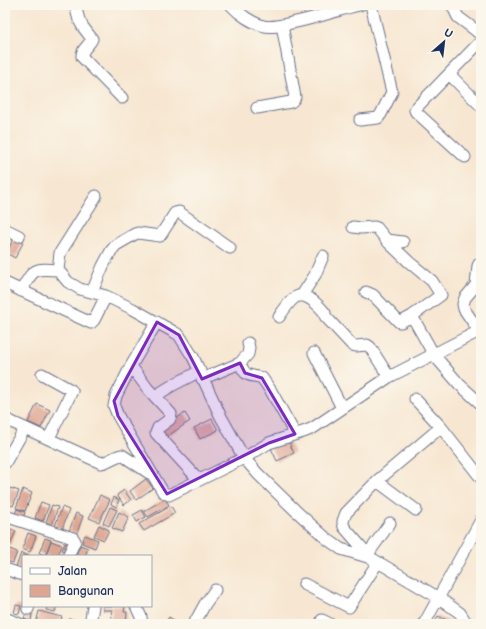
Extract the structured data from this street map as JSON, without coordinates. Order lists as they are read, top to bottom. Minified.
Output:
{"legend":["Jalan","Bangunan"],"north":"top right"}
